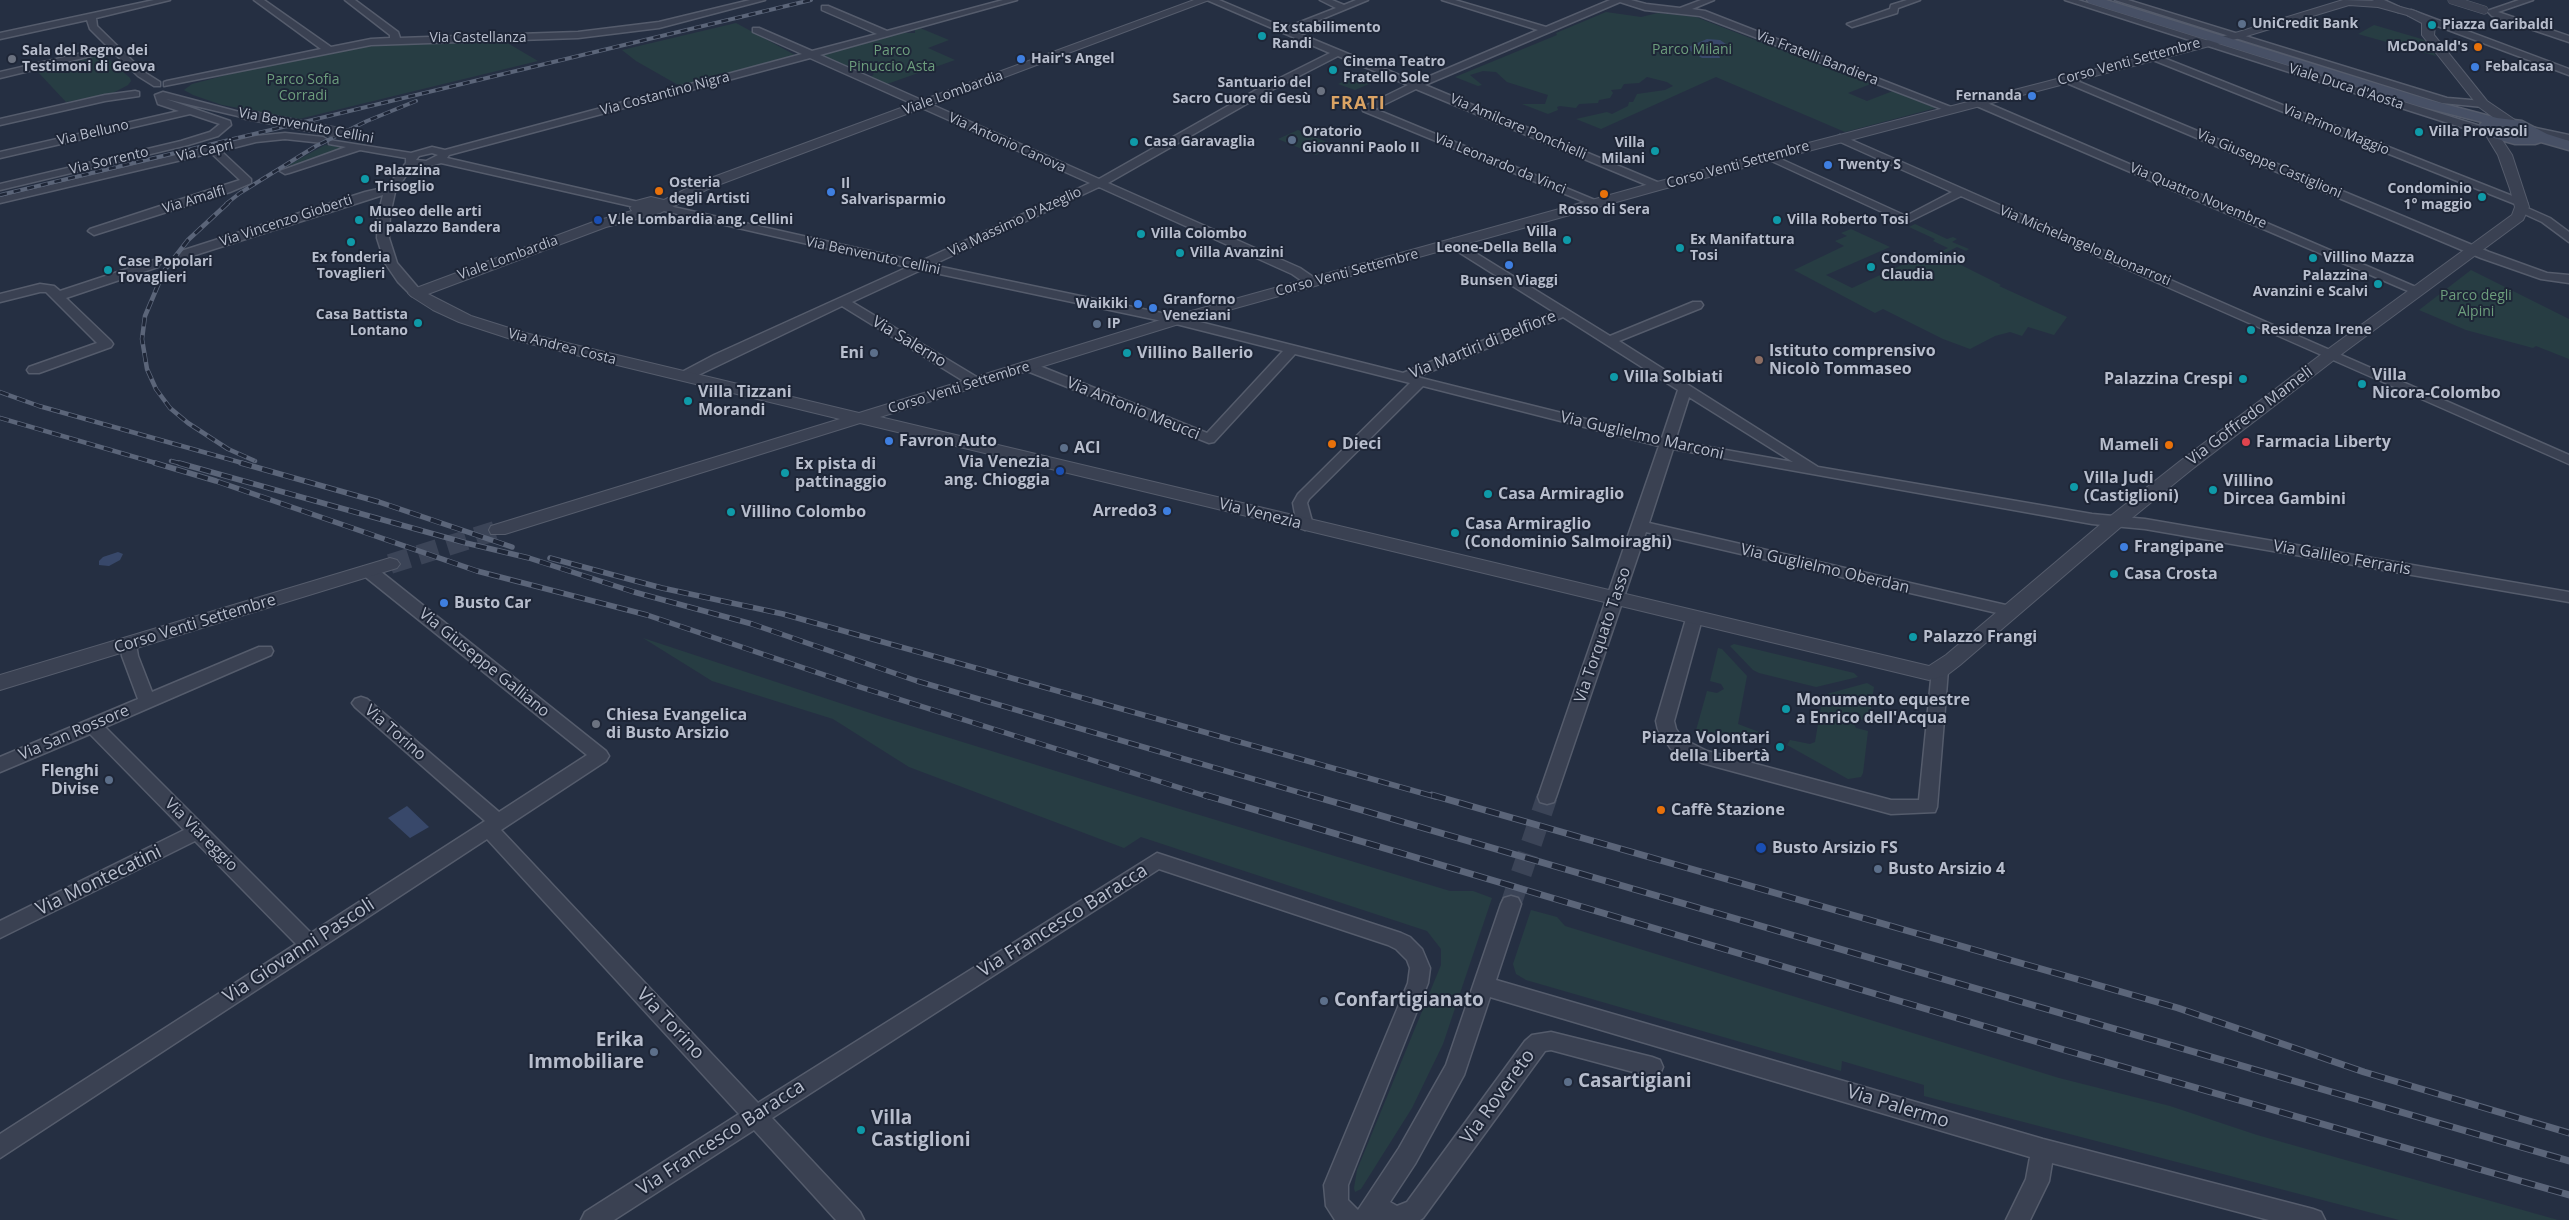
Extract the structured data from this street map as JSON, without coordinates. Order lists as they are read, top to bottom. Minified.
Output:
{"streets":{"main road":["Viale Duca d'Aosta"],"street":["Via Castellanza","Via Fratelli Bandiera","Corso Venti Settembre","Viale Lombardia","Via Costantino Nigra","Via Benvenuto Cellini","Via Amilcare Ponchielli","Via Primo Maggio","Via Belluno","Via Antonio Canova","Via Capri","Via Sorrento","Via Leonardo da Vinci","Via Giuseppe Castiglioni","Via Quattro Novembre","Via Amalfi","Via Vincenzo Gioberti","Via Massimo D'Azeglio","Via Michelangelo Buonarroti","Via Salerno","Via Martiri di Belfiore","Via Andrea Costa","Via Antonio Meucci","Via Goffredo Mameli","Via Guglielmo Marconi","Via Venezia","Via Galileo Ferraris","Via Guglielmo Oberdan","Via Torquato Tasso","Via Giuseppe Galliano","Via San Rossore","Via Torino","Via Viareggio","Via Montecatini","Via Francesco Baracca","Via Giovanni Pascoli","Via Rovereto","Via Palermo"]},"crossings":[["Via Castellanza","Via Benvenuto Cellini"],["Via Fratelli Bandiera","Corso Venti Settembre"],["Corso Venti Settembre","Viale Duca d'Aosta"],["Corso Venti Settembre","Via Benvenuto Cellini"],["Corso Venti Settembre","Via Amilcare Ponchielli"],["Corso Venti Settembre","Via Primo Maggio"],["Corso Venti Settembre","Via Antonio Canova"],["Corso Venti Settembre","Via Leonardo da Vinci"],["Corso Venti Settembre","Via Giuseppe Castiglioni"],["Corso Venti Settembre","Via Quattro Novembre"],["Corso Venti Settembre","Via Michelangelo Buonarroti"],["Corso Venti Settembre","Via Salerno"],["Corso Venti Settembre","Via Andrea Costa"],["Corso Venti Settembre","Via Antonio Meucci"],["Corso Venti Settembre","Via Guglielmo Marconi"],["Corso Venti Settembre","Via Venezia"],["Corso Venti Settembre","Via Giuseppe Galliano"],["Corso Venti Settembre","Via San Rossore"],["Viale Lombardia","Via Benvenuto Cellini"],["Viale Lombardia","Via Antonio Canova"],["Viale Lombardia","Via Andrea Costa"],["Via Costantino Nigra","Via Benvenuto Cellini"],["Via Costantino Nigra","Via Antonio Canova"],["Via Costantino Nigra","Via Capri"],["Via Costantino Nigra","Via Andrea Costa"],["Via Benvenuto Cellini","Via Capri"],["Via Benvenuto Cellini","Via Sorrento"],["Via Benvenuto Cellini","Via Massimo D'Azeglio"],["Via Benvenuto Cellini","Via Guglielmo Marconi"],["Via Amilcare Ponchielli","Via Massimo D'Azeglio"],["Via Primo Maggio","Via Goffredo Mameli"],["Via Belluno","Via Sorrento"],["Via Antonio Canova","Via Massimo D'Azeglio"],["Via Capri","Via Amalfi"],["Via Capri","Via Andrea Costa"],["Via Giuseppe Castiglioni","Via Goffredo Mameli"],["Via Quattro Novembre","Via Goffredo Mameli"],["Via Vincenzo Gioberti","Via Andrea Costa"],["Via Massimo D'Azeglio","Via Salerno"],["Via Massimo D'Azeglio","Via Andrea Costa"],["Via Michelangelo Buonarroti","Via Goffredo Mameli"],["Via Martiri di Belfiore","Via Guglielmo Marconi"],["Via Martiri di Belfiore","Via Venezia"],["Via Andrea Costa","Via Venezia"],["Via Antonio Meucci","Via Guglielmo Marconi"],["Via Goffredo Mameli","Via Guglielmo Marconi"],["Via Goffredo Mameli","Via Galileo Ferraris"],["Via Goffredo Mameli","Via Guglielmo Oberdan"],["Via Guglielmo Marconi","Via Galileo Ferraris"],["Via Guglielmo Marconi","Via Torquato Tasso"],["Via Venezia","Via Torquato Tasso"],["Via Guglielmo Oberdan","Via Torquato Tasso"],["Via Giuseppe Galliano","Via Giovanni Pascoli"],["Via San Rossore","Via Viareggio"],["Via Torino","Via Francesco Baracca"],["Via Torino","Via Giovanni Pascoli"],["Via Viareggio","Via Montecatini"],["Via Viareggio","Via Giovanni Pascoli"]],"districts":["FRATI"],"parks":["Parco Milani","Parco Pinuccio Asta","Parco Sofia Corradi","Parco degli Alpini"],"places":["UniCredit Bank","Piazza Garibaldi","Ex stabilimento Randi","McDonald's","Sala del Regno dei Testimoni di Geova","Hair's Angel","Febalcasa","Cinema Teatro Fratello Sole","Santuario del Sacro Cuore di Gesù","Fernanda","Villa Provasoli","Oratorio Giovanni Paolo II","Casa Garavaglia","Villa Milani","Twenty S","Palazzina Trisoglio","Osteria degli Artisti","Il Salvarisparmio","Rosso di Sera","Condominio 1° maggio","Museo delle arti di palazzo Bandera","V.le Lombardia ang. Cellini","Villa Roberto Tosi","Villa Colombo","Villa Leone-Della Bella","Ex fonderia Tovaglieri","Ex Manifattura Tosi","Villa Avanzini","Villino Mazza","Bunsen Viaggi","Condominio Claudia","Case Popolari Tovaglieri","Palazzina Avanzini e Scalvi","Waikiki","Granforno Veneziani","Casa Battista Lontano","IP","Residenza Irene","Eni","Villino Ballerio","Istituto comprensivo Nicolò Tommaseo","Villa Solbiati","Palazzina Crespi","Villa Nicora-Colombo","Villa Tizzani Morandi","Favron Auto","Farmacia Liberty","Dieci","Mameli","ACI","Via Venezia ang. Chioggia","Ex pista di pattinaggio","Villa Judi (Castiglioni)","Villino Dircea Gambini","Casa Armiraglio","Arredo3","Villino Colombo","Casa Armiraglio (Condominio Salmoiraghi)","Frangipane","Casa Crosta","Busto Car","Palazzo Frangi","Monumento equestre a Enrico dell'Acqua","Chiesa Evangelica di Busto Arsizio","Piazza Volontari della Libertà","Flenghi Divise","Caffè Stazione","Busto Arsizio FS","Busto Arsizio 4","Confartigianato","Erika Immobiliare","Casartigiani","Villa Castiglioni"]}
